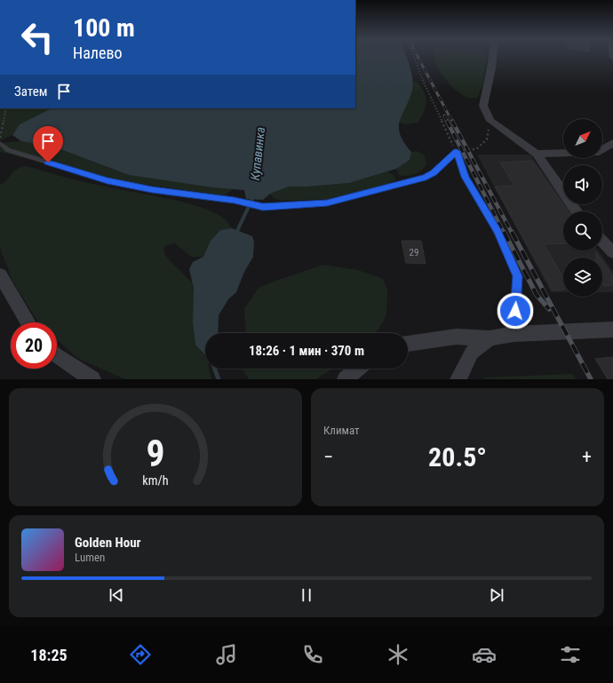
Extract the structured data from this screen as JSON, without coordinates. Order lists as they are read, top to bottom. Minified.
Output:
{"water":["Купавинка"],"house_numbers":["29"],"north":"top right","page":{"turn":["100 m","Налево"],"then":"Затем","limit":"20","trip":"18:26 · 1 мин · 370 m","tile":"Климат","heat":["−","20.5°","+"],"song":["Golden Hour","Lumen"],"tabs":"18:25","gauge":["9","km/h"]}}
